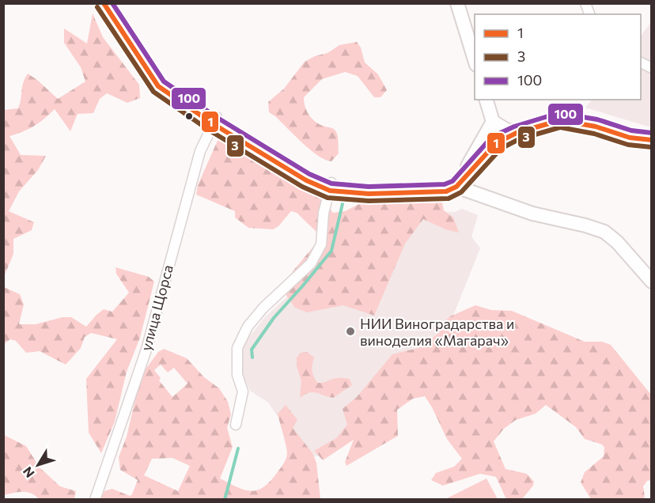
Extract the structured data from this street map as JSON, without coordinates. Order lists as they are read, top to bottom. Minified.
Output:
{"streets":{"street":["улица Щорса"]},"places":["НИИ Виноградарства и виноделия «Магарач»"],"lines":["transit line 1","transit line 100","transit line 3"],"legend":["1","3","100"],"north":"bottom left"}
